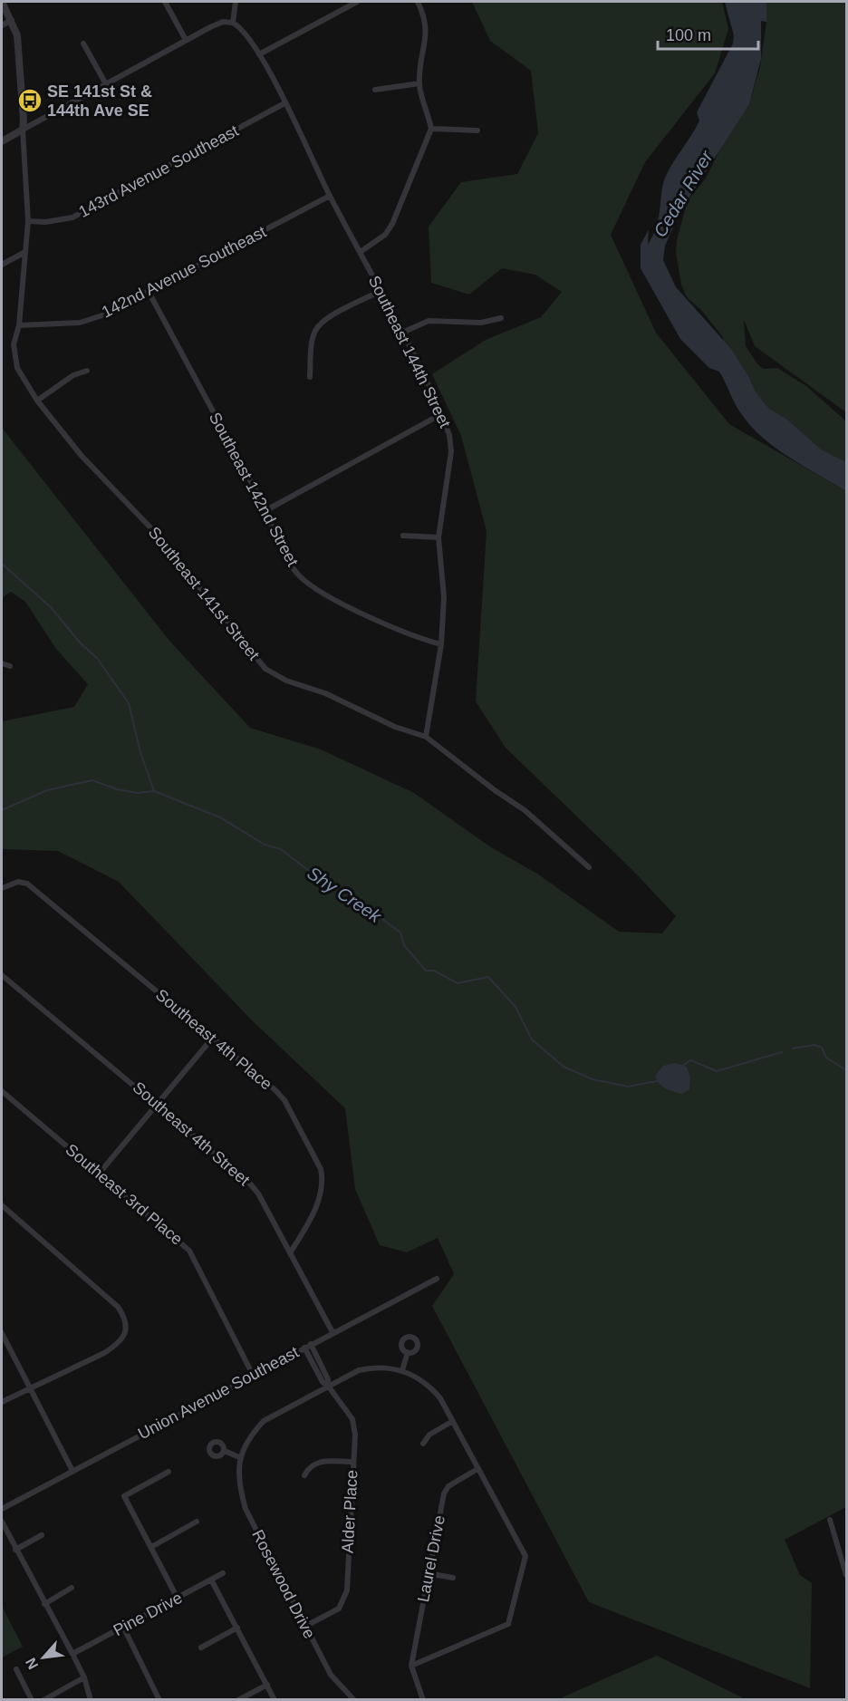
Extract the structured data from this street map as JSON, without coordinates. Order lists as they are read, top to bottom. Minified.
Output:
{"streets":{"street":["143rd Avenue Southeast","142nd Avenue Southeast","Southeast 144th Street","Southeast 142nd Street","Southeast 141st Street","Southeast 4th Place","Southeast 4th Street","Southeast 3rd Place","Union Avenue Southeast","Alder Place","Laurel Drive","Rosewood Drive","Pine Drive"]},"crossings":[["143rd Avenue Southeast","Southeast 144th Street"],["142nd Avenue Southeast","Southeast 144th Street"],["142nd Avenue Southeast","Southeast 142nd Street"],["142nd Avenue Southeast","Southeast 141st Street"],["Southeast 144th Street","Southeast 142nd Street"],["Southeast 144th Street","Southeast 141st Street"],["Southeast 4th Place","Southeast 4th Street"],["Southeast 4th Street","Union Avenue Southeast"],["Southeast 3rd Place","Union Avenue Southeast"],["Union Avenue Southeast","Alder Place"],["Alder Place","Rosewood Drive"]],"water":["Cedar River","Shy Creek"],"places":{"bus stop":["SE 141st St & 144th Ave SE"]},"scale_bar":"100 m","north":"bottom left"}
